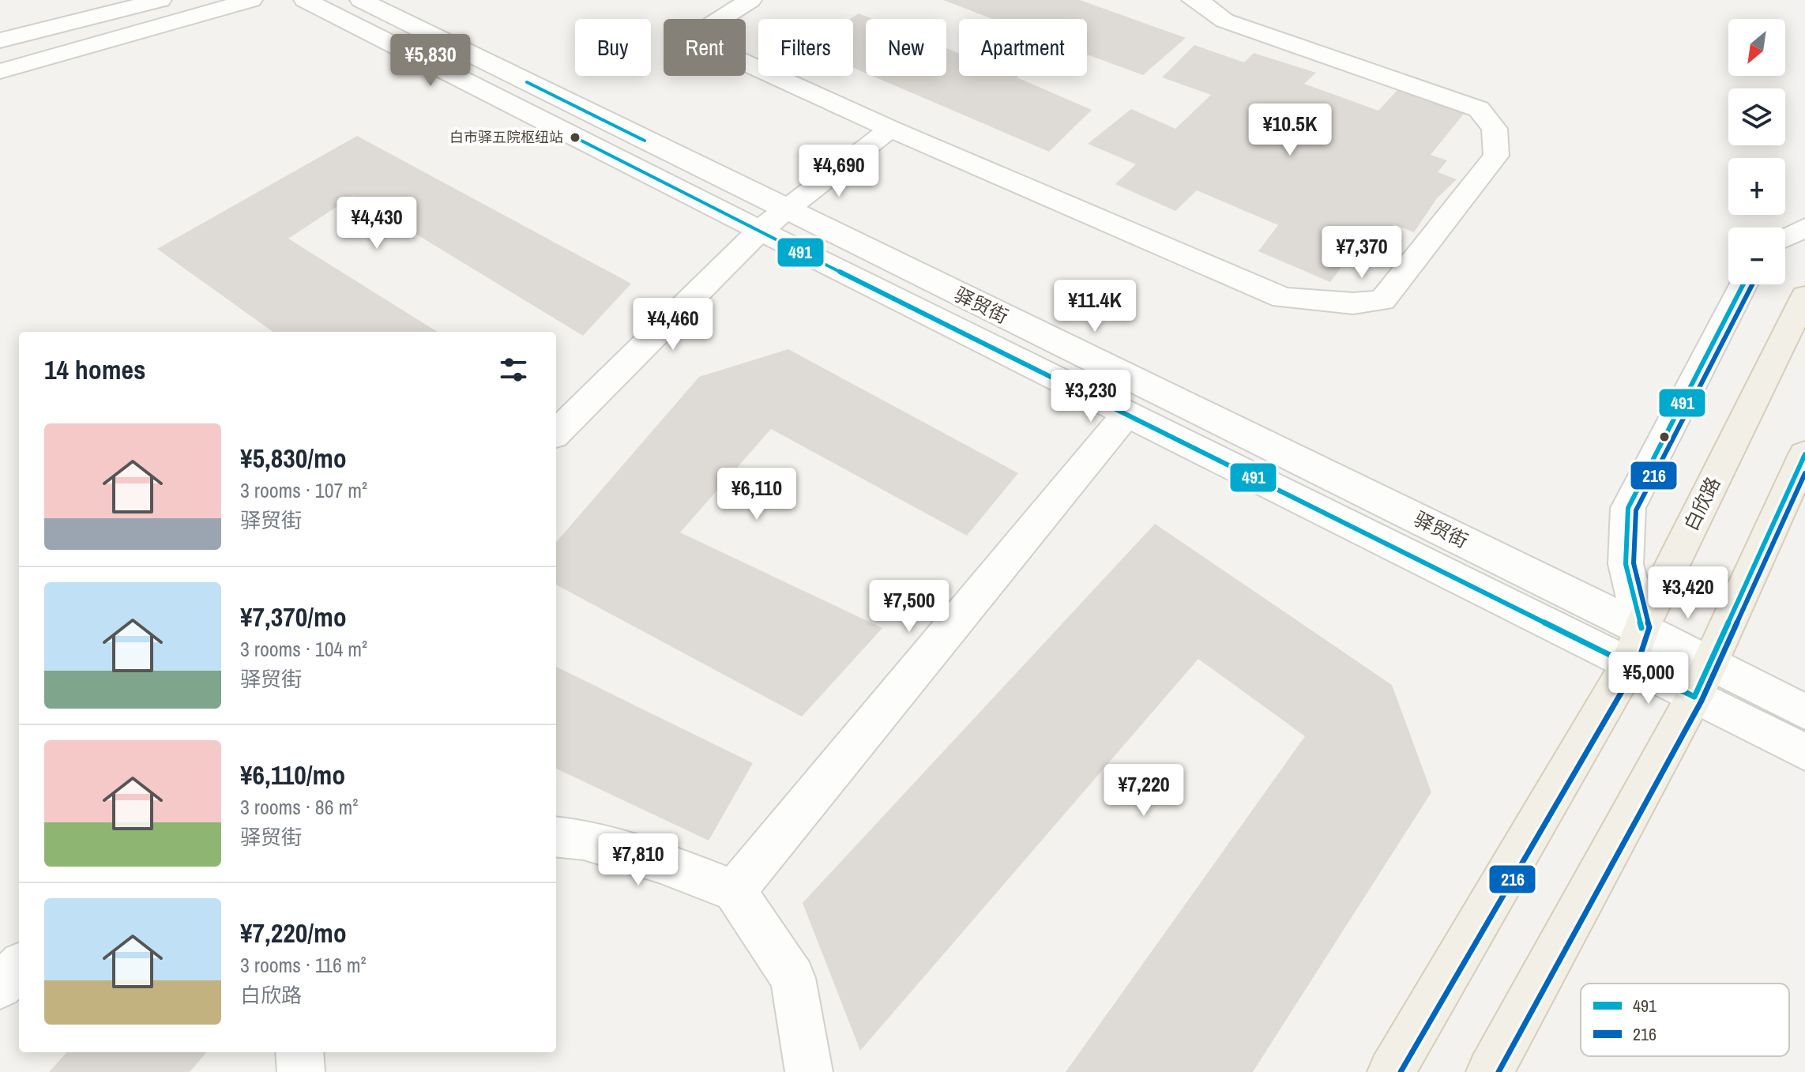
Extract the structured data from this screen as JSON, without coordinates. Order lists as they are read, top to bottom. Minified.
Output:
{"streets":{"main road":["白欣路"],"street":["驿贸街"]},"crossings":[["驿贸街","白欣路"]],"places":["白市驿五院枢纽站"],"lines":["transit line 491","transit line 216"],"legend":["491","216"],"north":"bottom left","page":{"map_buttons":["+","−"],"chip":["Buy","Rent","Filters","New","Apartment"],"price":["¥5,830","¥10.5K","¥4,690","¥4,430","¥7,370","¥11.4K","¥4,460","¥3,230","¥6,110","¥3,420","¥7,500","¥5,000","¥7,220","¥7,810"],"heading":"14 homes","list":[{"name":"¥5,830/mo","note":"3 rooms · 107 m² · 驿贸街"},{"name":"¥7,370/mo","note":"3 rooms · 104 m² · 驿贸街"},{"name":"¥6,110/mo","note":"3 rooms · 86 m² · 驿贸街"},{"name":"¥7,220/mo","note":"3 rooms · 116 m² · 白欣路"}]}}
